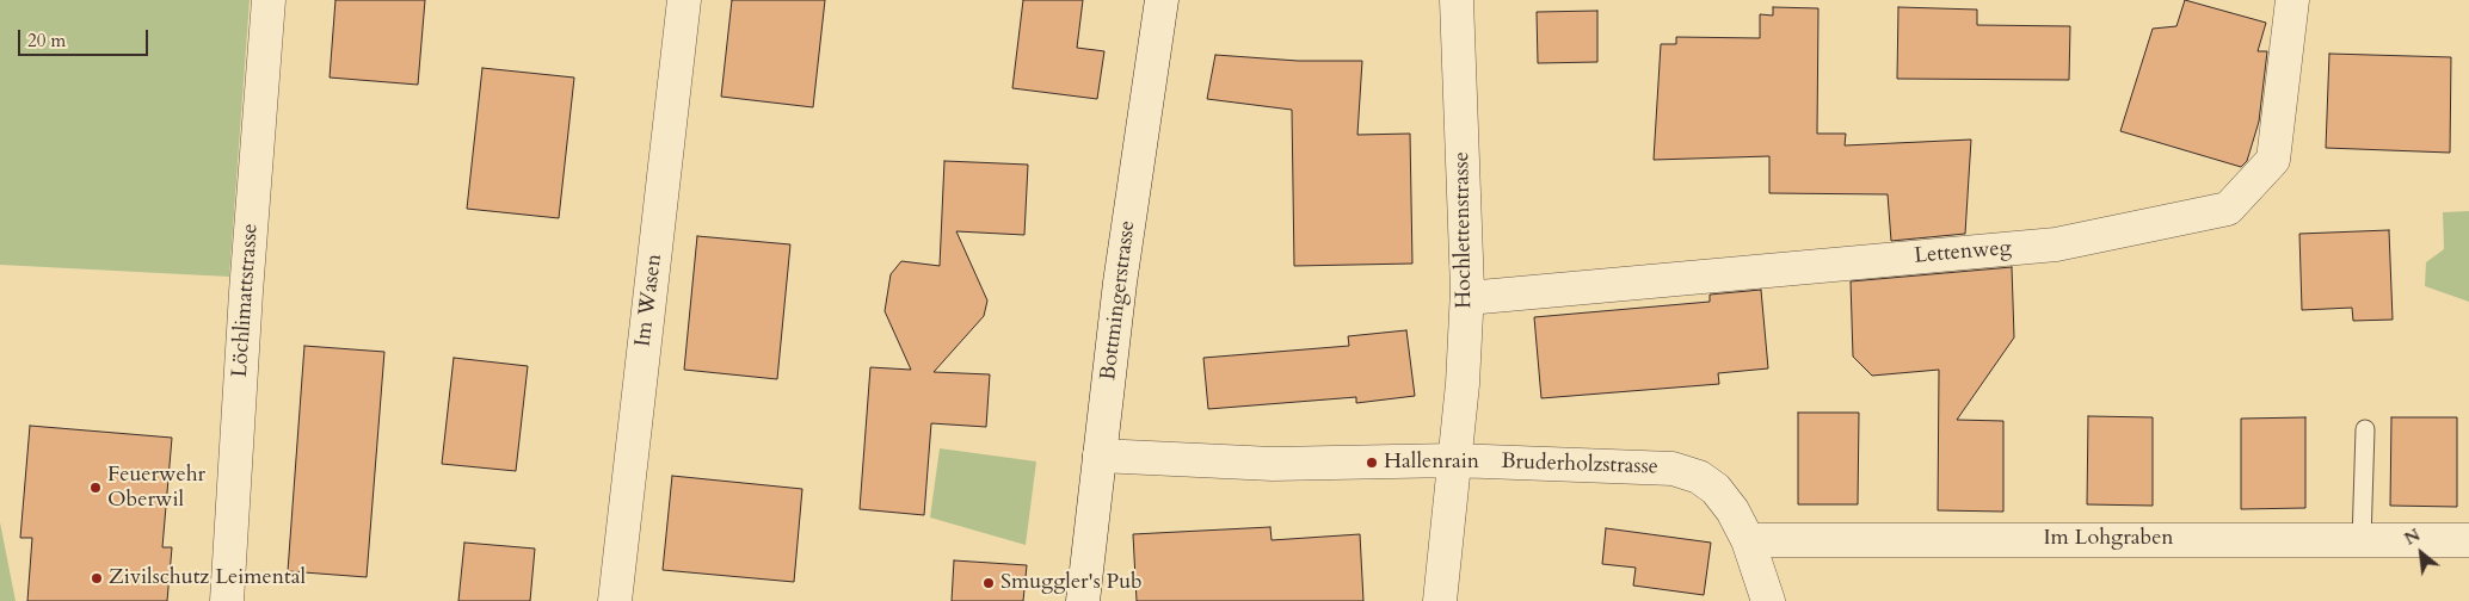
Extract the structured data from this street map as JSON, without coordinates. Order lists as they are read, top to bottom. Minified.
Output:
{"streets":{"street":["Hochlettenstrasse","Lettenweg","Löchlimattstrasse","Im Wasen","Bottmingerstrasse","Bruderholzstrasse","Im Lohgraben"]},"crossings":[["Hochlettenstrasse","Lettenweg"],["Hochlettenstrasse","Bruderholzstrasse"],["Bottmingerstrasse","Bruderholzstrasse"],["Bruderholzstrasse","Im Lohgraben"]],"places":["Hallenrain","Feuerwehr Oberwil","Zivilschutz Leimental","Smuggler's Pub"],"scale_bar":"20 m","north":"top left"}
